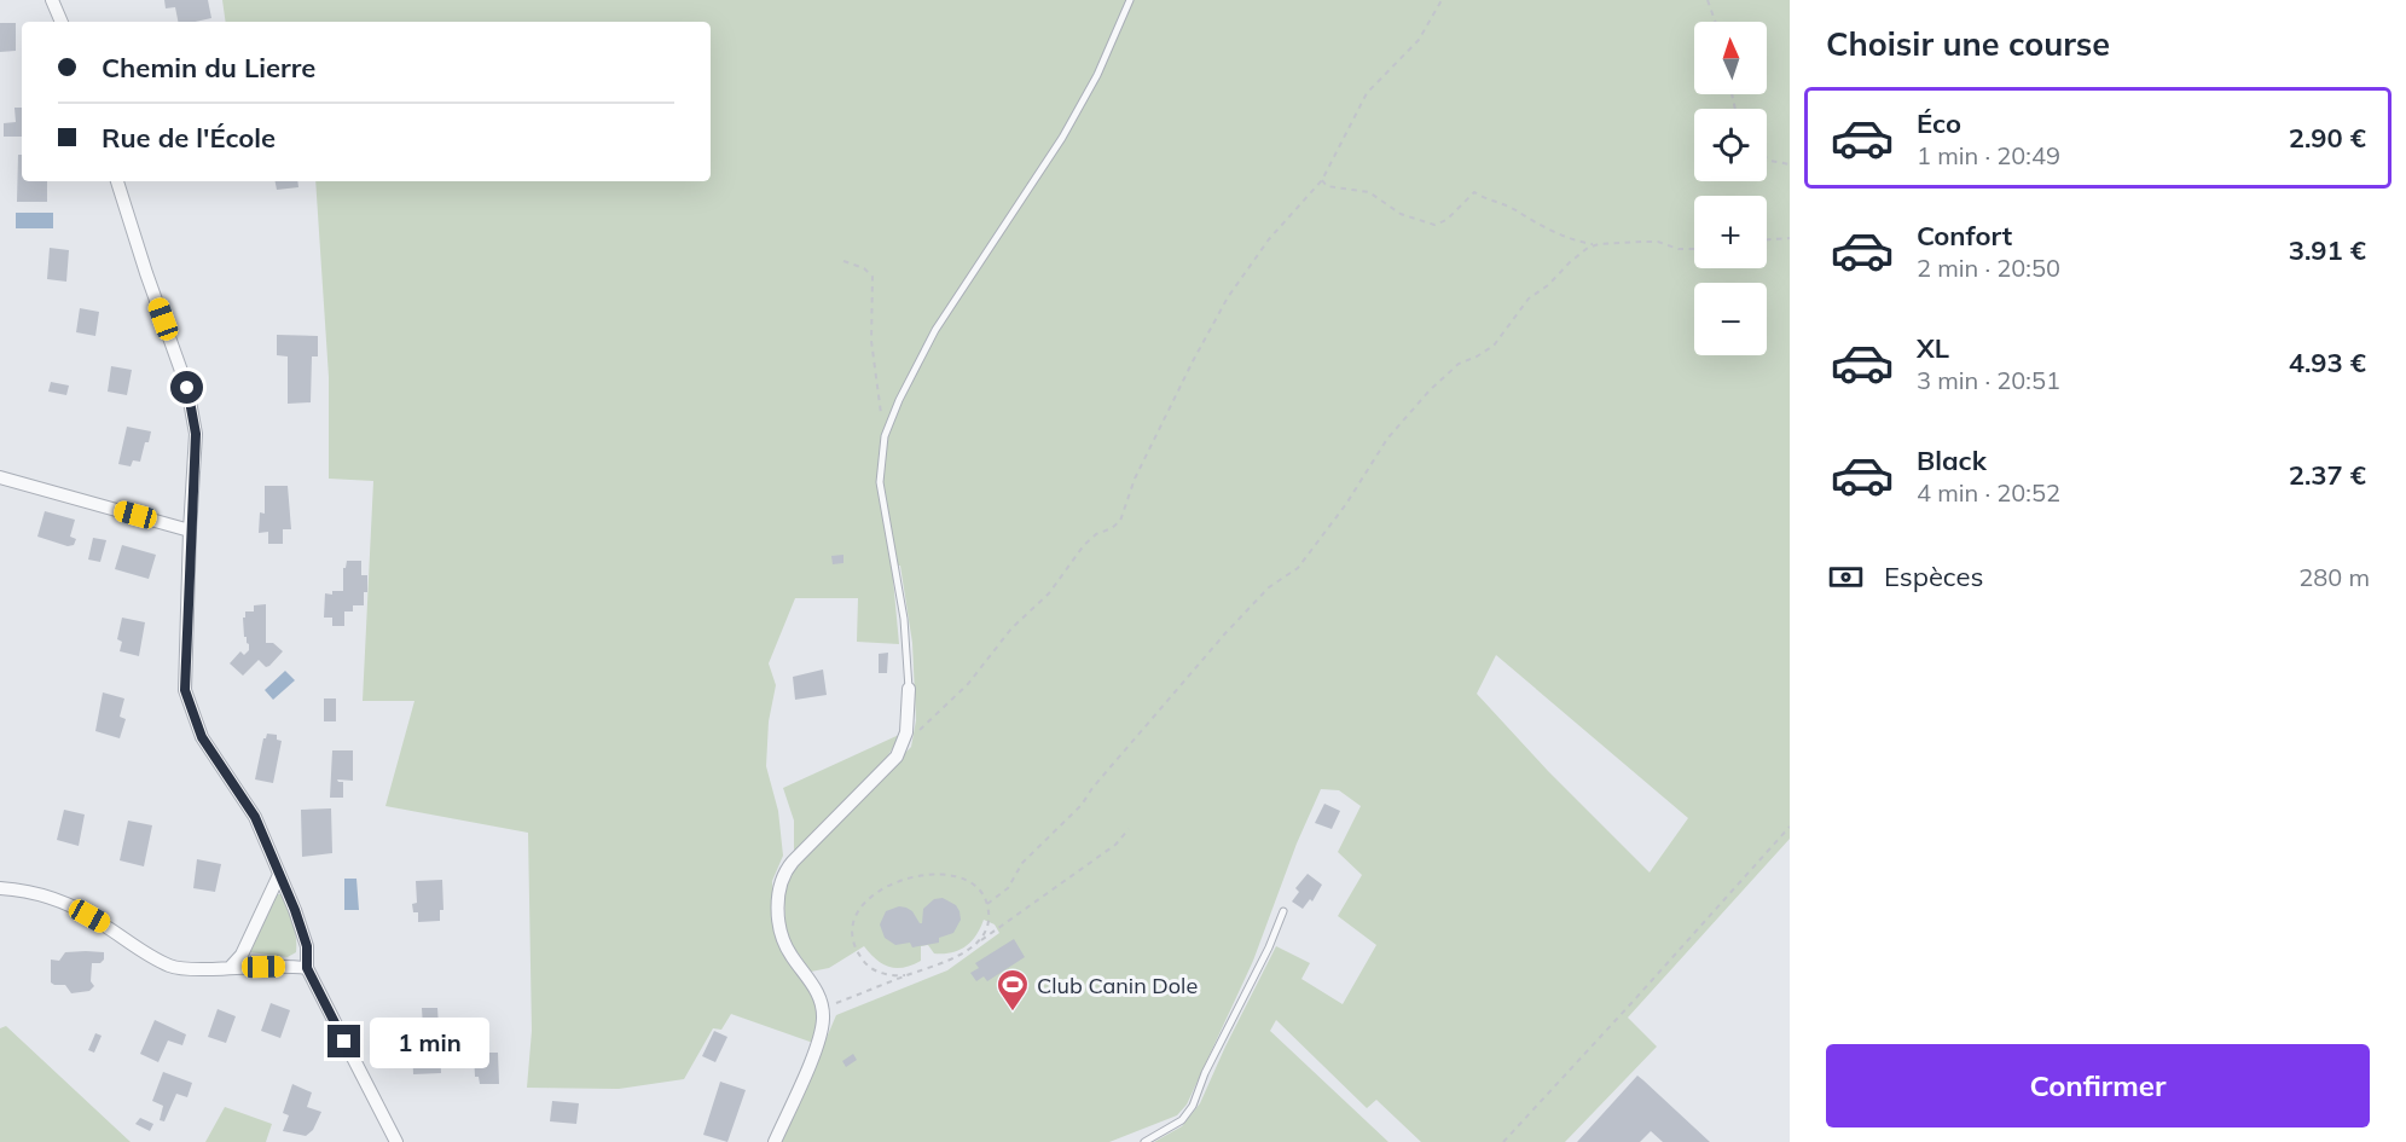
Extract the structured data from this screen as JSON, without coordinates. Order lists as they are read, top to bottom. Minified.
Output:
{"places":{"sports":["Club Canin Dole"]},"north":"top","page":{"heading":"Choisir une course","map_buttons":["+","−"],"banner":["Chemin du Lierre","Rue de l'École"],"list":[{"name":"Éco","note":"1 min · 20:49","value":"2.90 €"},{"name":"Confort","note":"2 min · 20:50","value":"3.91 €"},{"name":"XL","note":"3 min · 20:51","value":"4.93 €"},{"name":"Black","note":"4 min · 20:52","value":"2.37 €"}],"pay":["Espèces","280 m"],"bubble":"1 min","buttons":"Confirmer"}}
